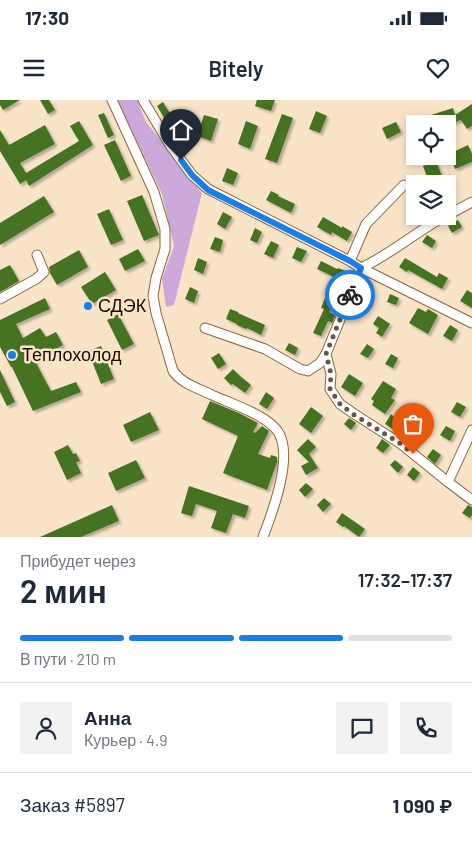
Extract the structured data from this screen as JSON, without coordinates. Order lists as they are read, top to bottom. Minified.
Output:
{"places":["СДЭК","Теплохолод"],"page":{"status":"17:30","header":"Bitely","heading":["2 мин","Прибудет через","17:32–17:37"],"panel":["Анна","Курьер · 4.9","Заказ #5897","1 090 ₽"],"bar":"В пути · 210 m"}}
